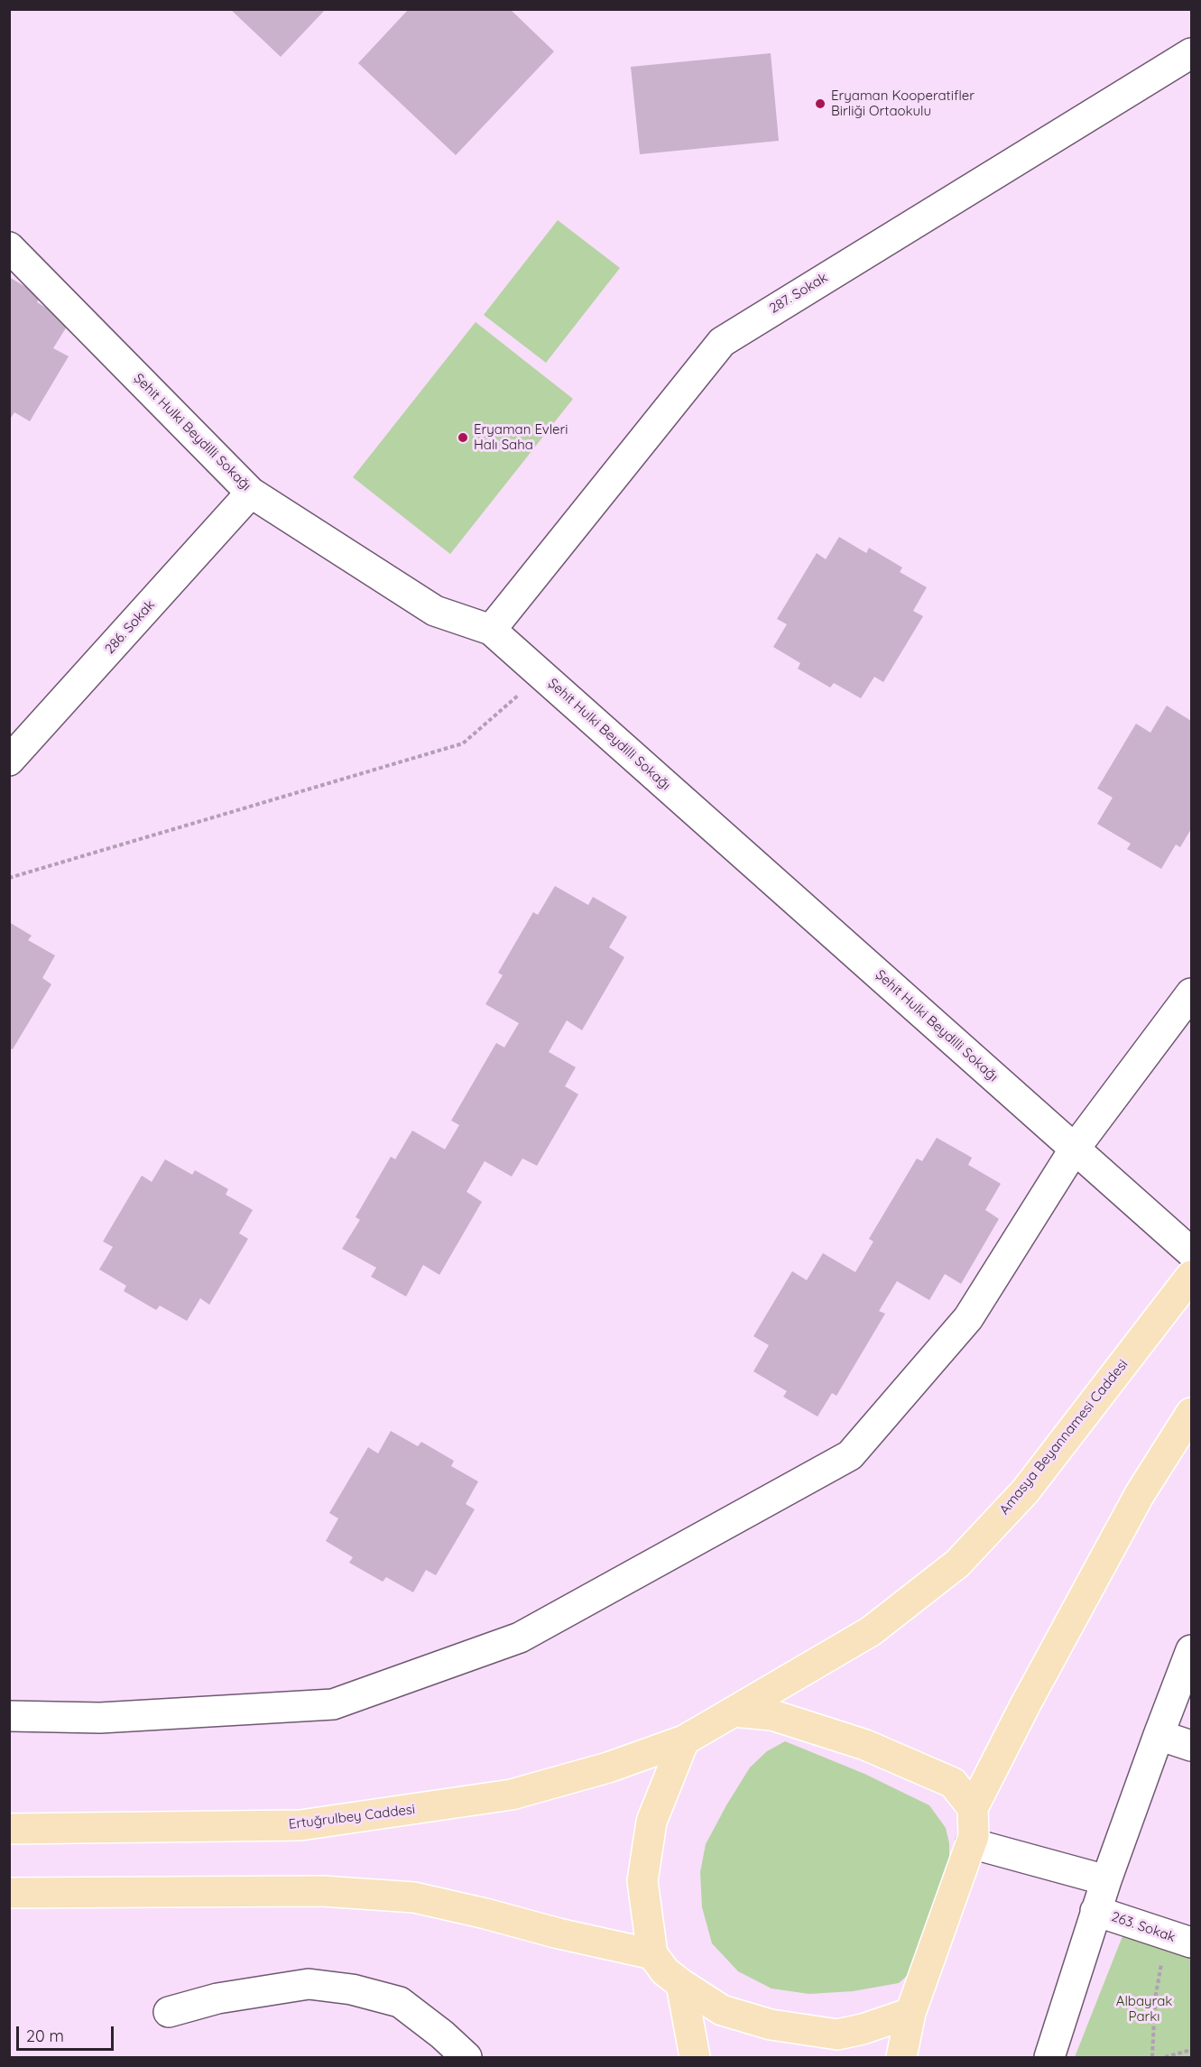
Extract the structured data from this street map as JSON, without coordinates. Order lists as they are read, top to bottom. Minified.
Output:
{"streets":{"main road":["Amasya Beyannamesi Caddesi","Ertuğrulbey Caddesi"],"street":["287. Sokak","Şehit Hulki Beydilli Sokağı","286. Sokak","263. Sokak"]},"crossings":[["287. Sokak","Şehit Hulki Beydilli Sokağı"],["Şehit Hulki Beydilli Sokağı","286. Sokak"],["Amasya Beyannamesi Caddesi","Ertuğrulbey Caddesi"]],"parks":["Albayrak Parkı"],"places":["Eryaman Kooperatifler Birliği Ortaokulu","Eryaman Evleri Halı Saha"],"scale_bar":"20 m"}
